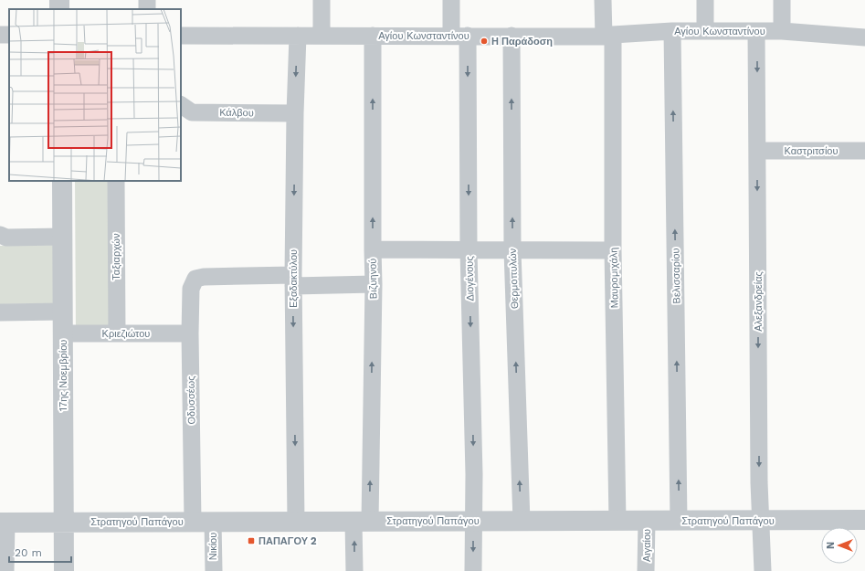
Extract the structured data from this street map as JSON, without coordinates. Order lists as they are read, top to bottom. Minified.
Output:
{"streets":{"street":["Αγίου Κωνσταντίνου","Κάλβου","Καστριτσίου","Ταξιαρχών","Βελισσαρίου","Μαυρομιχάλη","Εξαδακτύλου","Βιζυηνού","Διογένους","Θερμοπυλών","Αλεξανδρείας","Κριεζιώτου","17ης Νοεμβρίου","Οδυσσέως","Στρατηγού Παπάγου","Αιγαίου","Νικίου"]},"crossings":[["Αγίου Κωνσταντίνου","Βελισσαρίου"],["Αγίου Κωνσταντίνου","Μαυρομιχάλη"],["Αγίου Κωνσταντίνου","Εξαδακτύλου"],["Αγίου Κωνσταντίνου","Βιζυηνού"],["Αγίου Κωνσταντίνου","Διογένους"],["Αγίου Κωνσταντίνου","Θερμοπυλών"],["Αγίου Κωνσταντίνου","Αλεξανδρείας"],["Κάλβου","Εξαδακτύλου"],["Καστριτσίου","Αλεξανδρείας"],["Ταξιαρχών","Κριεζιώτου"],["Βελισσαρίου","Στρατηγού Παπάγου"],["Μαυρομιχάλη","Στρατηγού Παπάγου"],["Εξαδακτύλου","Οδυσσέως"],["Εξαδακτύλου","Στρατηγού Παπάγου"],["Βιζυηνού","Στρατηγού Παπάγου"],["Διογένους","Στρατηγού Παπάγου"],["Θερμοπυλών","Στρατηγού Παπάγου"],["Αλεξανδρείας","Στρατηγού Παπάγου"],["Κριεζιώτου","17ης Νοεμβρίου"],["Κριεζιώτου","Οδυσσέως"],["17ης Νοεμβρίου","Στρατηγού Παπάγου"],["Οδυσσέως","Στρατηγού Παπάγου"],["Στρατηγού Παπάγου","Αιγαίου"],["Στρατηγού Παπάγου","Νικίου"]],"one_way":["Βελισσαρίου","Εξαδακτύλου","Βιζυηνού","Διογένους","Θερμοπυλών","Αλεξανδρείας"],"places":{"other":["Η Παράδοση"],"transit":["ΠΑΠΑΓΟΥ 2"]},"scale_bar":"20 m","north":"left"}
